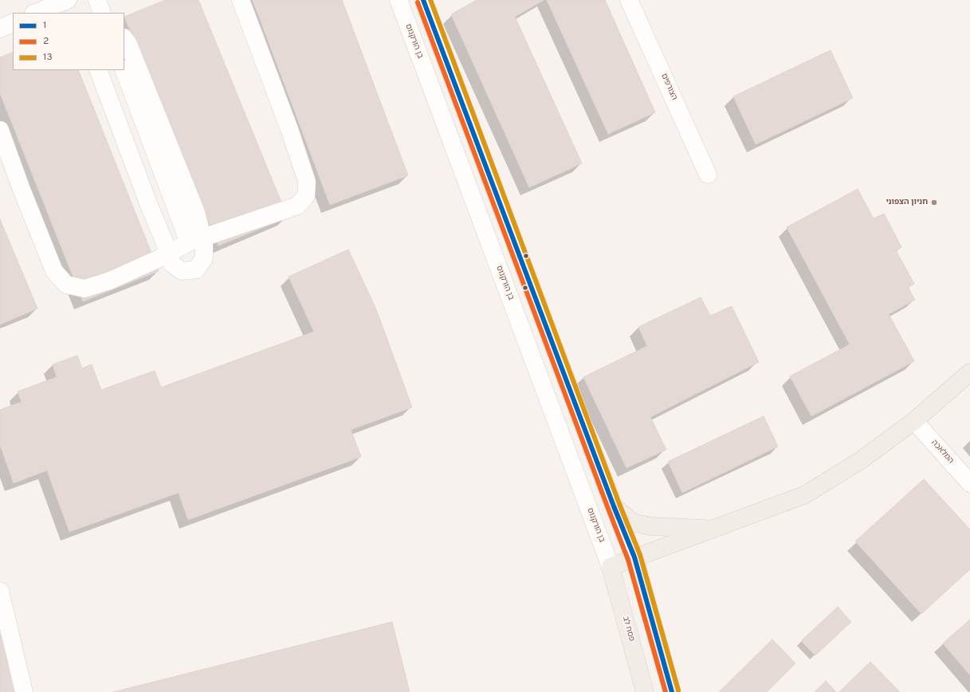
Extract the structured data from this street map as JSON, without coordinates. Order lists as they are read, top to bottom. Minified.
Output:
{"streets":{"main road":["פסח לב"],"street":["בן הורקנוס","הצורפים","המלאכה"]},"crossings":[["בן הורקנוס","פסח לב"]],"places":["חניון הצפוני"],"lines":["transit line 1","transit line 13","transit line 2"],"legend":["1","2","13"]}
